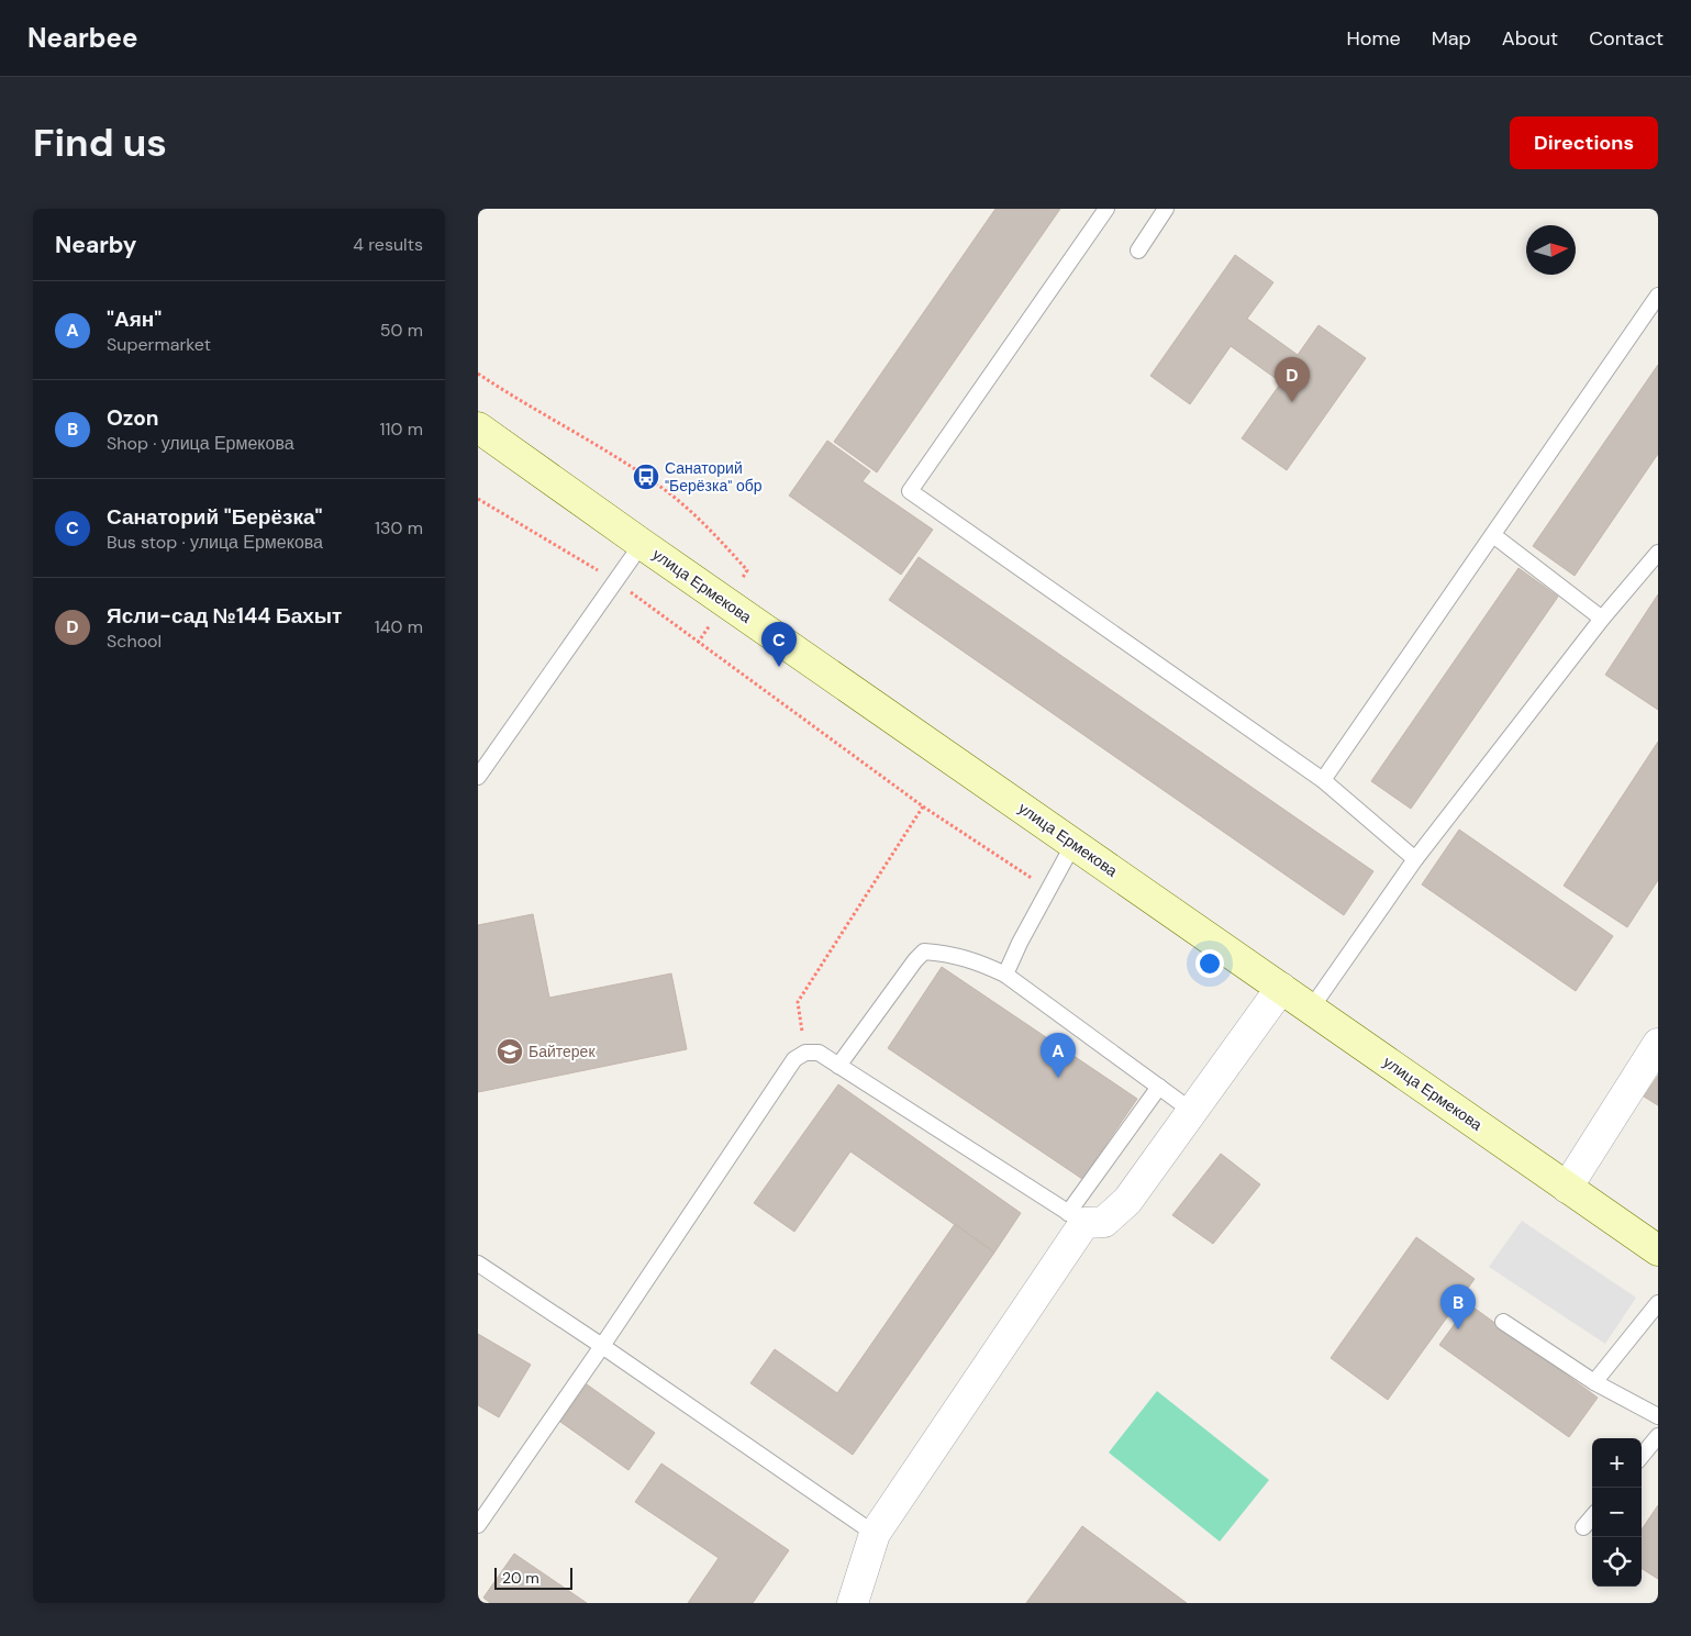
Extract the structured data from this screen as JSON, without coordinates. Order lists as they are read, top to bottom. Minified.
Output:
{"streets":{"main road":["улица Ермекова"]},"places":{"bus stop":["Санаторий \"Берёзка\" обр"],"school or university":["Байтерек"]},"scale_bar":"20 m","north":"right","page":{"header":"Nearbee","nav":["Home","Map","About","Contact"],"buttons":"Directions","title":"Find us","heading":["Nearby","4 results"],"list":[{"mark":"A","name":"\"Аян\"","note":"Supermarket","value":"50 m"},{"mark":"B","name":"Ozon","note":"Shop · улица Ермекова","value":"110 m"},{"mark":"C","name":"Санаторий \"Берёзка\"","note":"Bus stop · улица Ермекова","value":"130 m"},{"mark":"D","name":"Ясли-сад №144 Бахыт","note":"School","value":"140 m"}],"pins":["D","C","A","B"],"map_buttons":["+","−"],"scale":"20 m"}}
